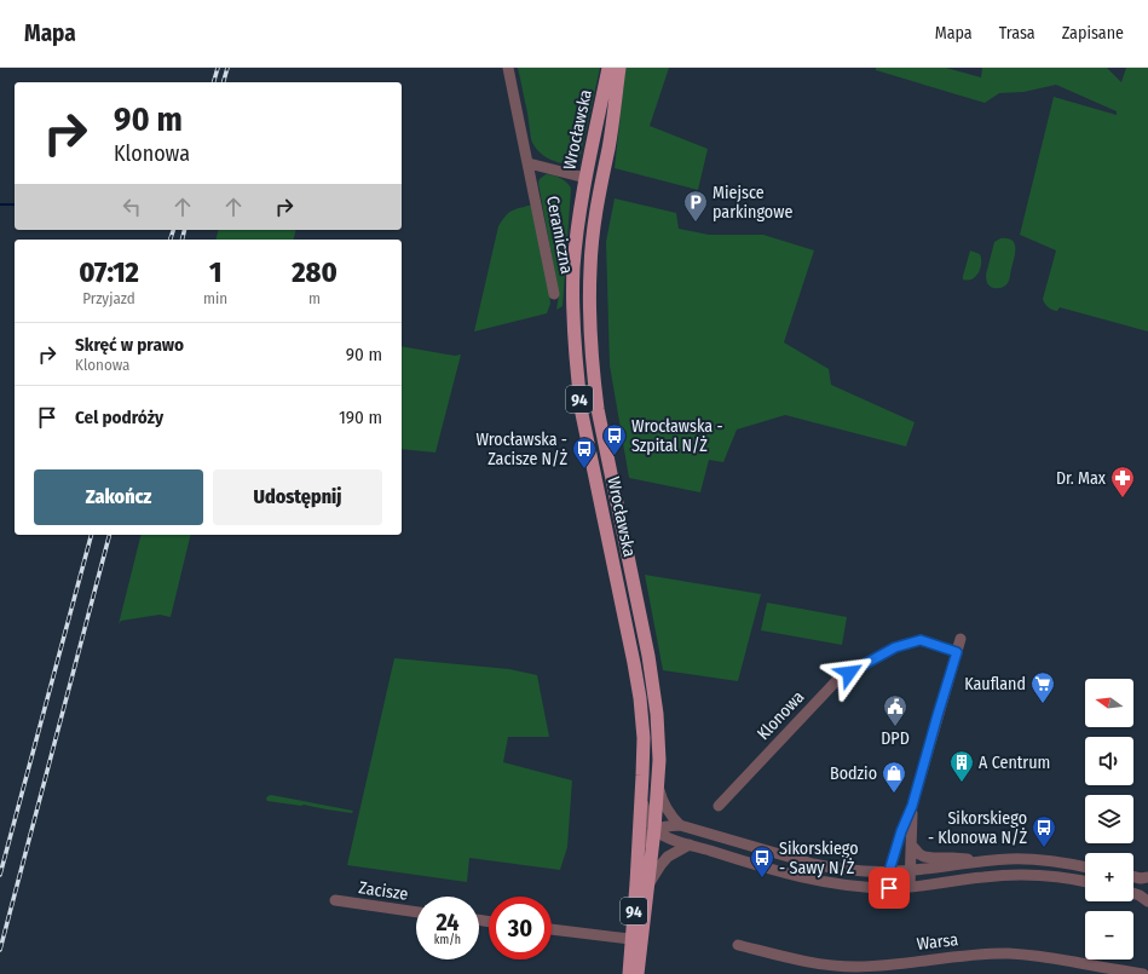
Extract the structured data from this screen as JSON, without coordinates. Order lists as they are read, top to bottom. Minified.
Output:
{"streets":{"main road":["Wrocławska","94"],"street":["Ceramiczna","Klonowa","Zacisze","Warsa"]},"places":{"parking":["Miejsce parkingowe"],"bus stop":["Wrocławska - Szpital N/Ż","Wrocławska - Zacisze N/Ż","Sikorskiego - Klonowa N/Ż","Sikorskiego - Sawy N/Ż"],"pharmacy":["Dr. Max"],"supermarket":["Kaufland"],"public building":["DPD"],"building":["A Centrum"],"shop":["Bodzio"]},"north":"left","page":{"header":"Mapa","nav":["Mapa","Trasa","Zapisane"],"turn":["90 m","Klonowa"],"eta":["07:12","Przyjazd","1","min","280","m"],"list":[{"name":"Skręć w prawo","note":"Klonowa","value":"90 m"},{"name":"Cel podróży","value":"190 m"}],"buttons":["Zakończ","Udostępnij"],"map_buttons":["+","−"],"speed":"24 km/h","limit":"30"}}
